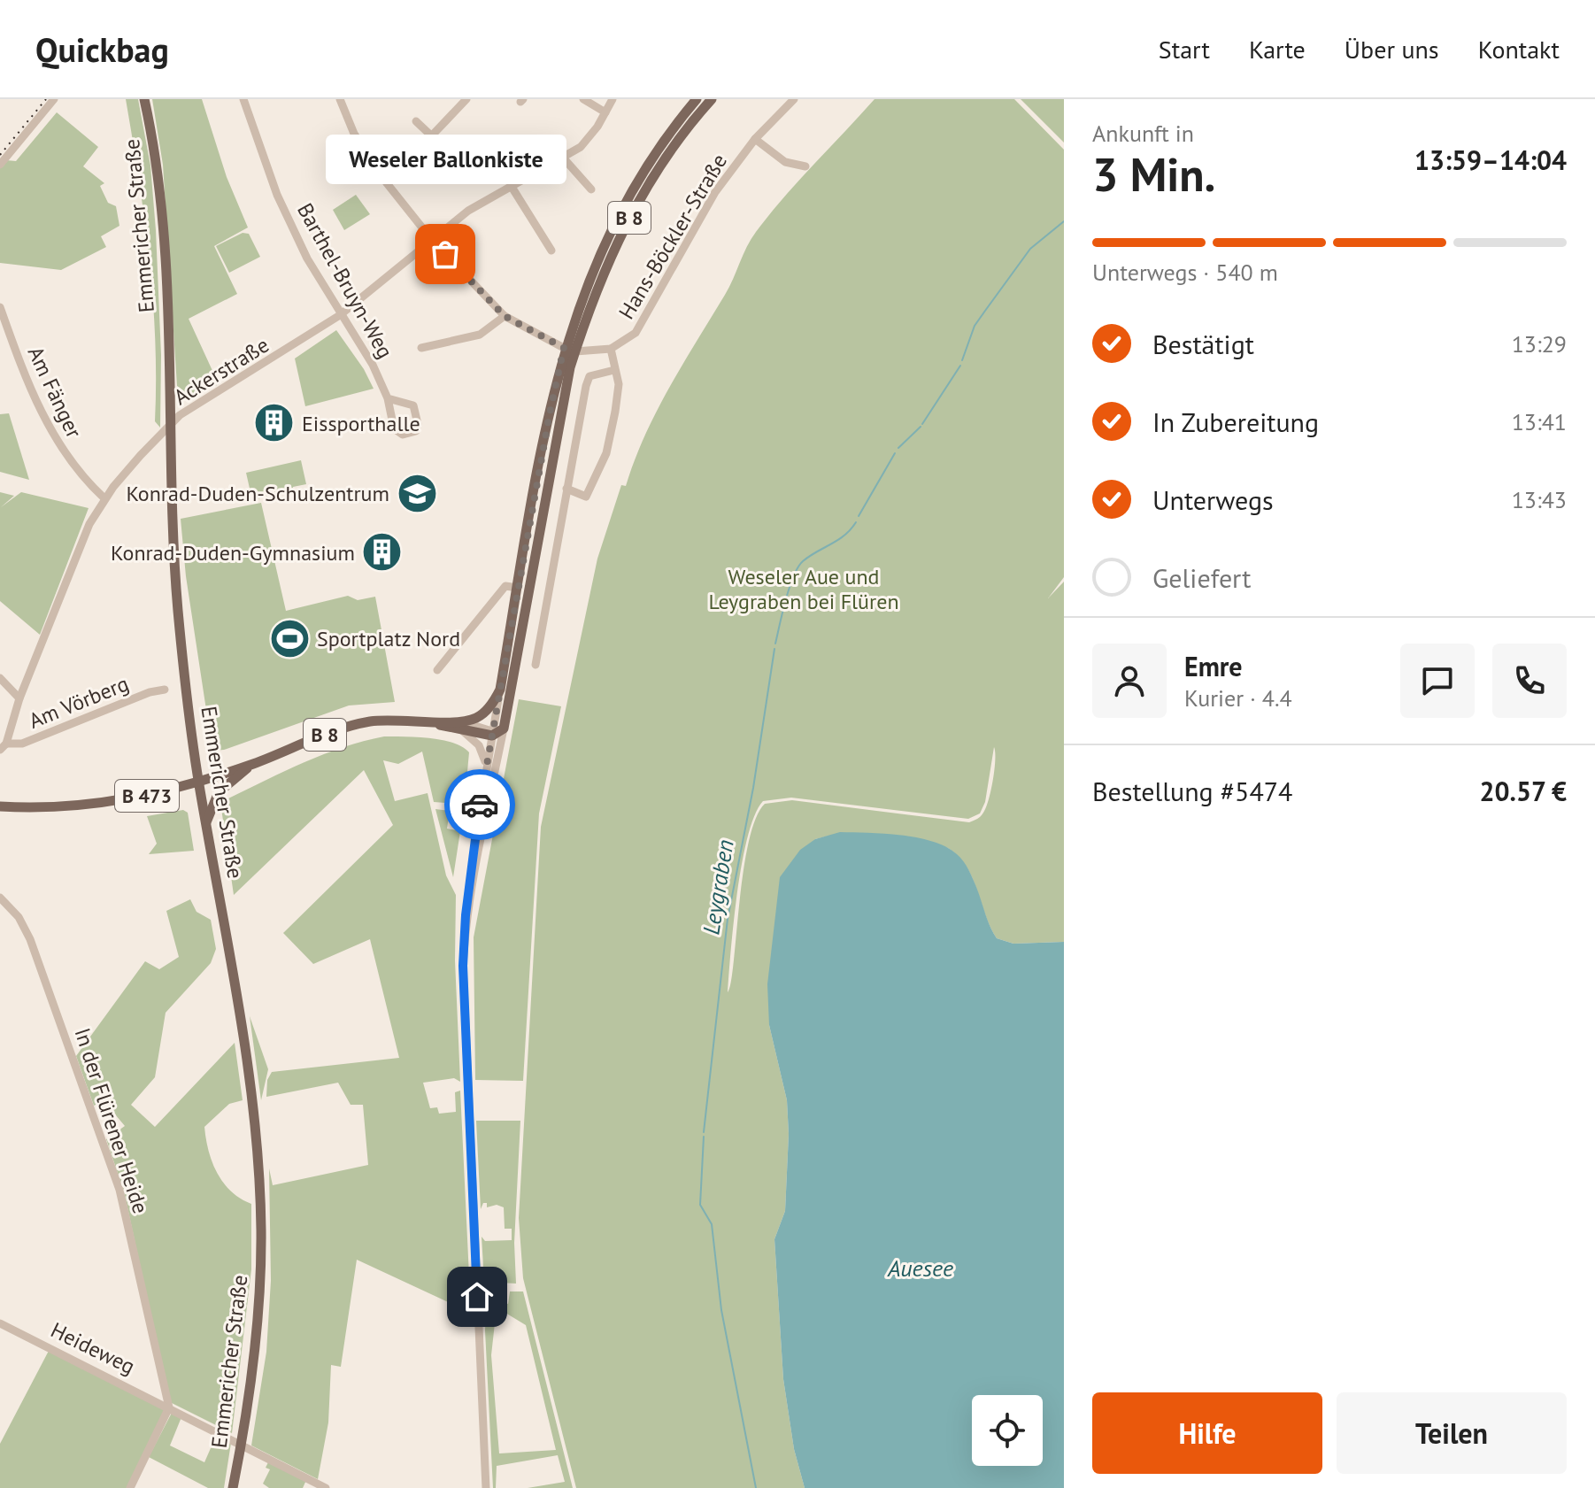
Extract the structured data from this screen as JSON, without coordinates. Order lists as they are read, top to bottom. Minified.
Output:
{"streets":{"main road":["B 8","Emmericher Straße","B 473"],"street":["Hans-Böckler-Straße","Barthel-Bruyn-Weg","Ackerstraße","Am Fänger","Am Vörberg","In der Flürener Heide","Heideweg"]},"crossings":[["B 8","Emmericher Straße"],["B 8","B 473"],["Emmericher Straße","Ackerstraße"],["Emmericher Straße","B 473"],["Emmericher Straße","Heideweg"],["Barthel-Bruyn-Weg","Ackerstraße"],["Ackerstraße","Am Fänger"],["Ackerstraße","Am Vörberg"],["In der Flürener Heide","Heideweg"]],"water":["Leygraben","Auesee"],"parks":["Weseler Aue und Leygraben bei Flüren"],"places":{"other":["Weseler Ballonkiste"],"building":["Eissporthalle","Konrad-Duden-Gymnasium"],"school or university":["Konrad-Duden-Schulzentrum"],"sports":["Sportplatz Nord"]},"page":{"header":"Quickbag","nav":["Start","Karte","Über uns","Kontakt"],"heading":["3 Min.","Ankunft in","13:59–14:04"],"panel":["Emre","Kurier · 4.4","Bestellung #5474","20.57 €"],"bubble":"Weseler Ballonkiste","bar":"Unterwegs · 540 m","list":[["Bestätigt","13:29"],["In Zubereitung","13:41"],["Unterwegs","13:43"],"Geliefert"],"buttons":["Hilfe","Teilen"]}}
